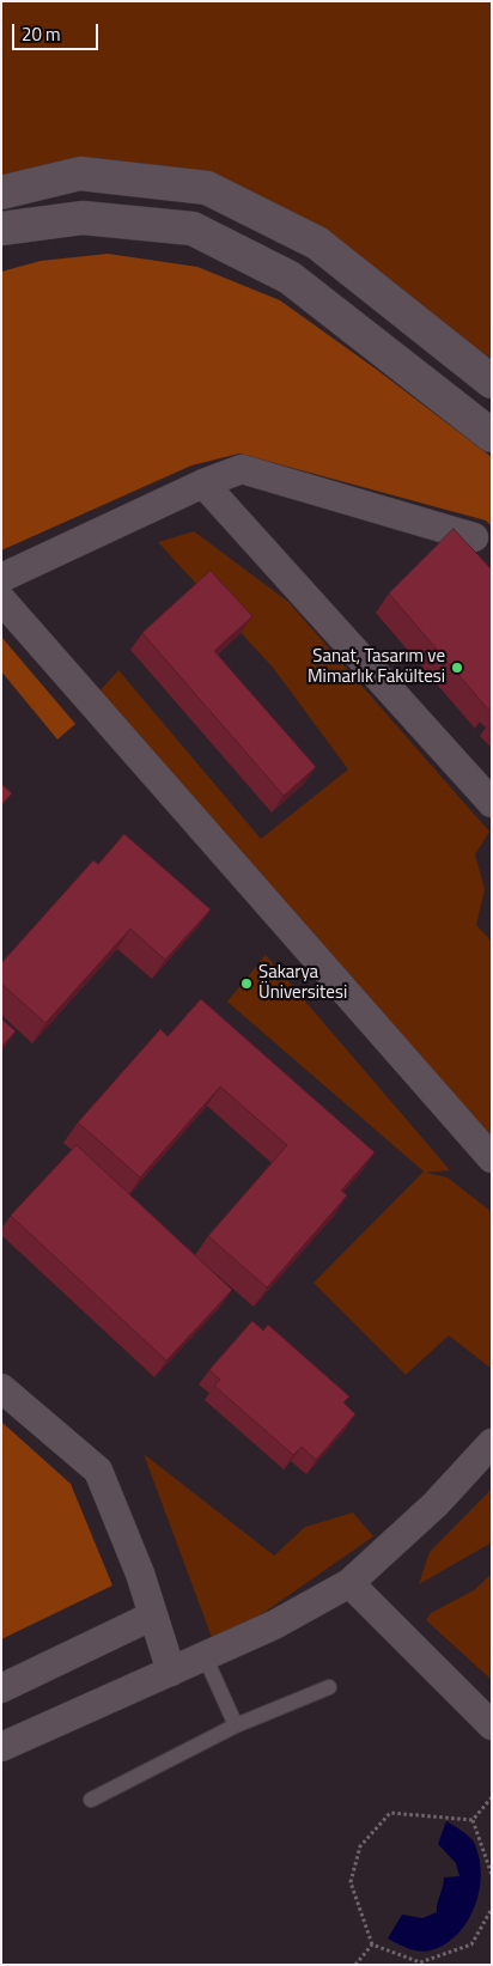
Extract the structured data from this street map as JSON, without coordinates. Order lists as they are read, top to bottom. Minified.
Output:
{"places":["Sanat, Tasarım ve Mimarlık Fakültesi","Sakarya Üniversitesi"],"scale_bar":"20 m"}
